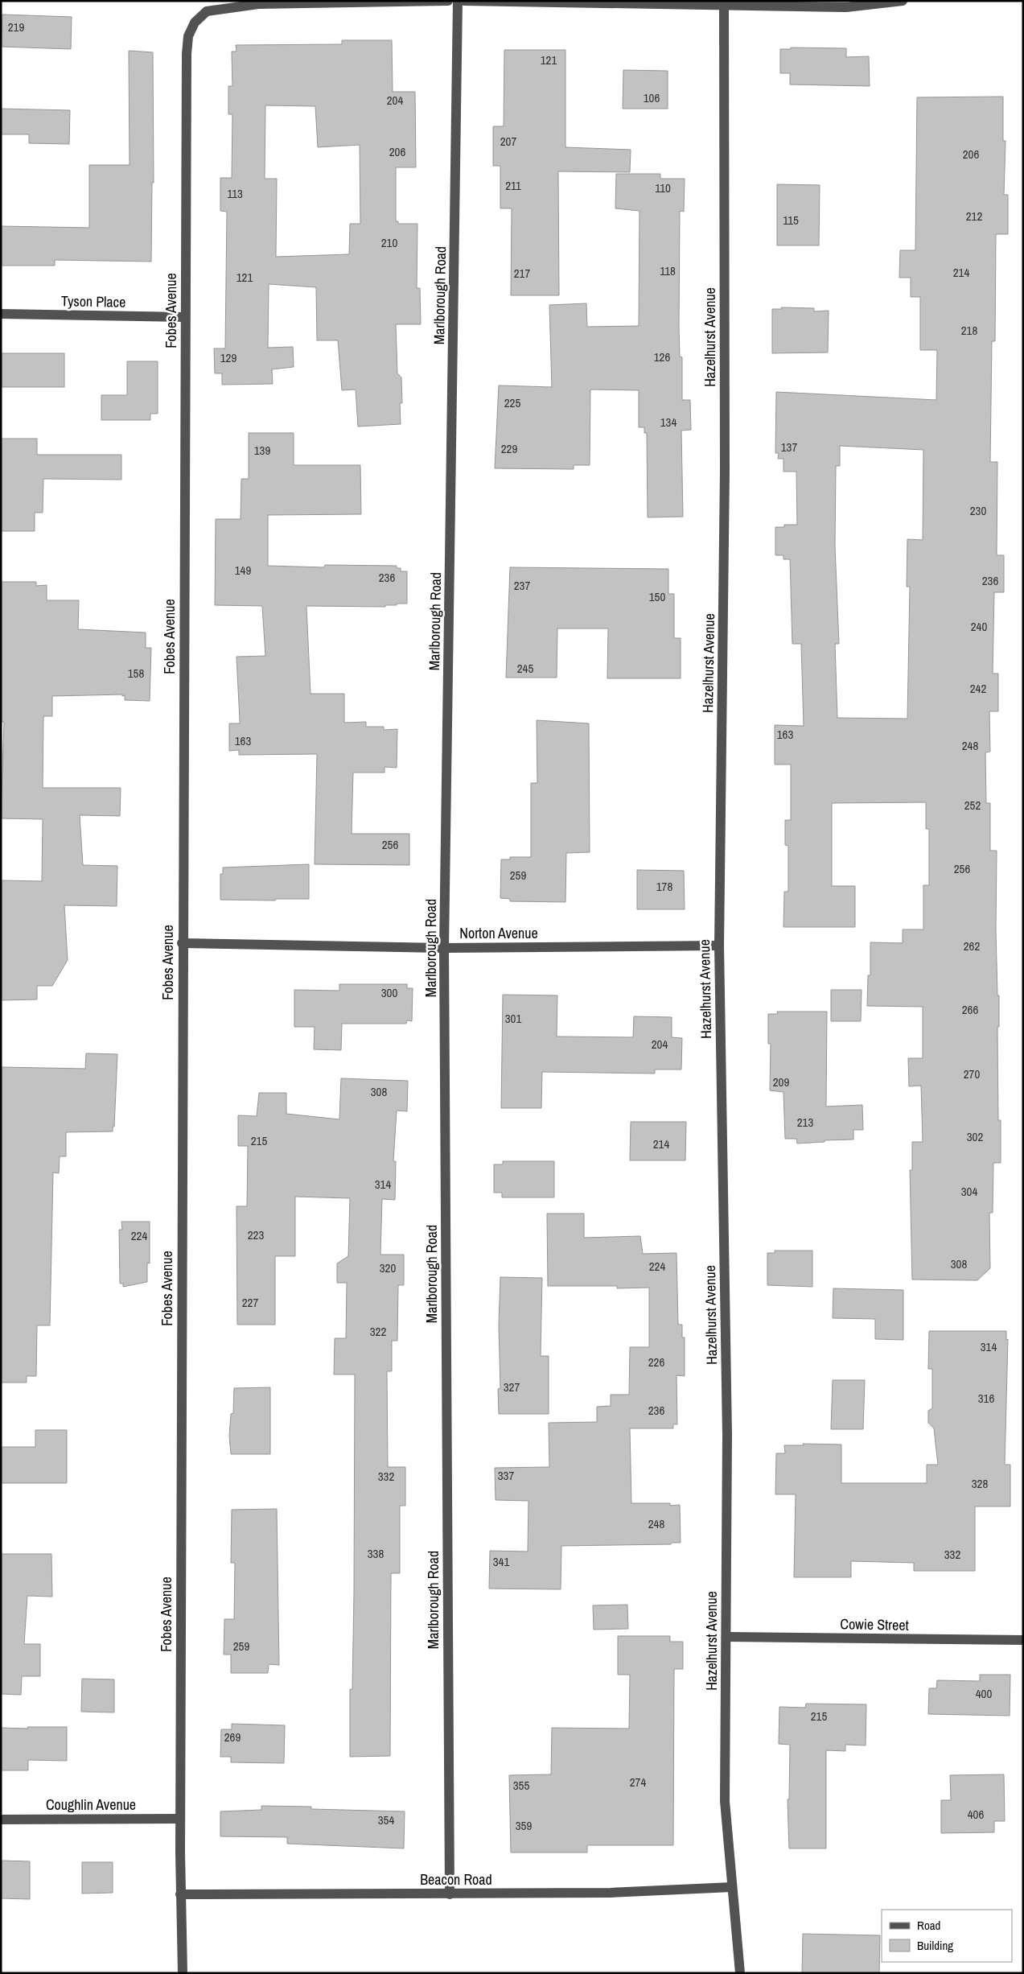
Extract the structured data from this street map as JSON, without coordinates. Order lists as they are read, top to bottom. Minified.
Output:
{"streets":{"street":["Marlborough Road","Tyson Place","Fobes Avenue","Hazelhurst Avenue","Norton Avenue","Cowie Street","Coughlin Avenue","Beacon Road"]},"crossings":[["Marlborough Road","Norton Avenue"],["Marlborough Road","Beacon Road"],["Tyson Place","Fobes Avenue"],["Fobes Avenue","Norton Avenue"],["Fobes Avenue","Coughlin Avenue"],["Fobes Avenue","Beacon Road"],["Hazelhurst Avenue","Norton Avenue"],["Hazelhurst Avenue","Cowie Street"],["Hazelhurst Avenue","Beacon Road"]],"house_numbers":["219","121","106","204","207","206","206","211","110","113","212","115","210","118","214","217","121","218","126","129","225","134","137","229","139","230","149","236","236","237","150","240","245","158","242","163","163","248","252","256","256","259","178","262","300","266","301","204","270","209","308","213","302","215","214","314","304","223","224","308","224","320","227","322","314","226","327","316","236","337","332","328","248","338","332","341","259","400","215","269","274","355","406","354","359"],"legend":["Road","Building"]}
